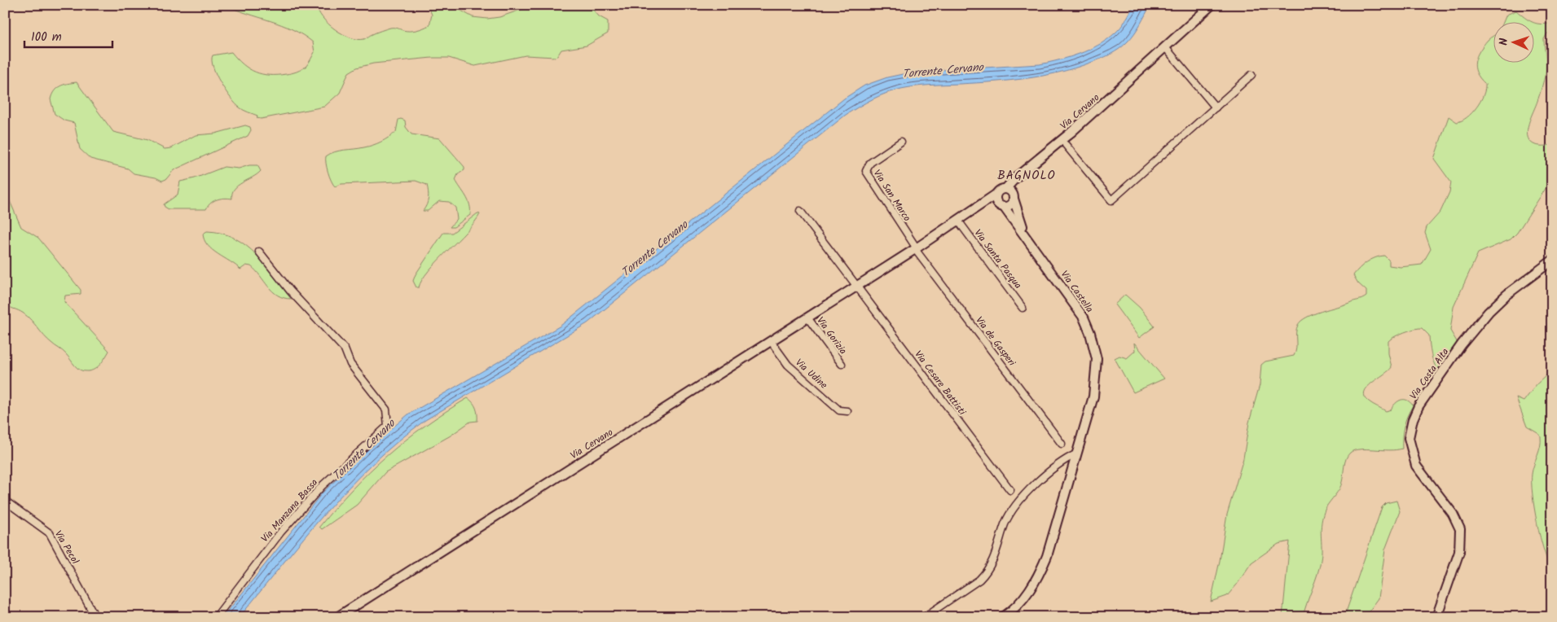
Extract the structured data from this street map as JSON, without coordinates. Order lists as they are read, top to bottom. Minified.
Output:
{"streets":{"main road":["Via Cervano","Via Castella","Via Costa Alta"],"street":["Via San Marco","Via Santa Pasqua","Via Gorizia","Via de Gasperi","Via Udine","Via Cesare Battisti","Via Manzana Bassa","Via Pecol"]},"crossings":[["Via Cervano","Via San Marco"],["Via Cervano","Via Santa Pasqua"],["Via Cervano","Via Gorizia"],["Via Cervano","Via de Gasperi"],["Via Cervano","Via Udine"],["Via Cervano","Via Cesare Battisti"],["Via San Marco","Via de Gasperi"]],"districts":["BAGNOLO"],"water":["Torrente Cervano"],"scale_bar":"100 m","north":"left"}
